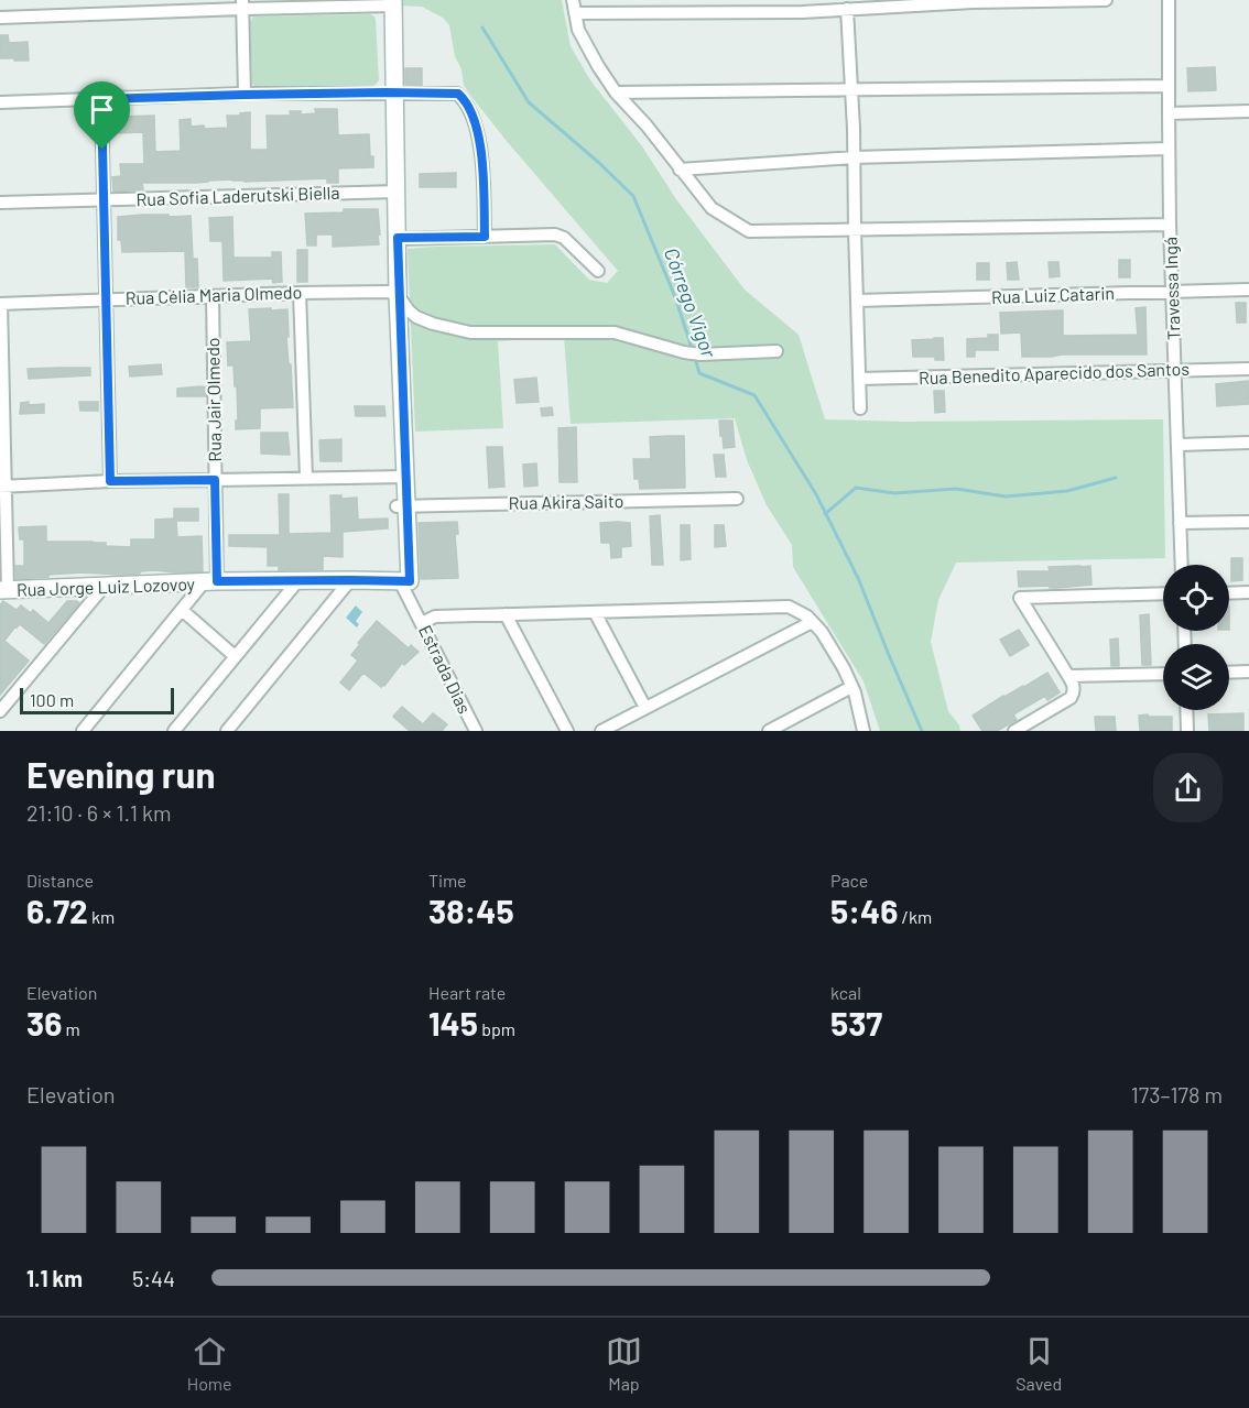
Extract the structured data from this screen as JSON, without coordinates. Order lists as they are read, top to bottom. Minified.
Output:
{"streets":{"street":["Rua Sofia Laderutski Biella","Travessa Ingá","Rua Célia Maria Olmedo","Rua Luiz Catarin","Rua Benedito Aparecido dos Santos","Rua Jair Olmedo","Rua Akira Saito","Rua Jorge Luiz Lozovoy","Estrada Dias"]},"crossings":[["Travessa Ingá","Rua Luiz Catarin"],["Travessa Ingá","Rua Benedito Aparecido dos Santos"],["Rua Célia Maria Olmedo","Rua Jair Olmedo"],["Rua Jair Olmedo","Rua Jorge Luiz Lozovoy"],["Rua Jorge Luiz Lozovoy","Estrada Dias"]],"water":["Córrego Vigor"],"scale_bar":"100 m","page":{"scale":"100 m","heading":["Evening run","21:10 · 6 × 1.1 km"],"stats":[["Distance","6.72 km"],["Time","38:45"],["Pace","5:46 /km"],["Elevation","36 m"],["Heart rate","145 bpm"],["kcal","537"]],"chart":["Elevation","173–178 m"],"list":[{"name":"1.1 km","note":"5:44"}],"tabs":["Home","Map","Saved"]}}
